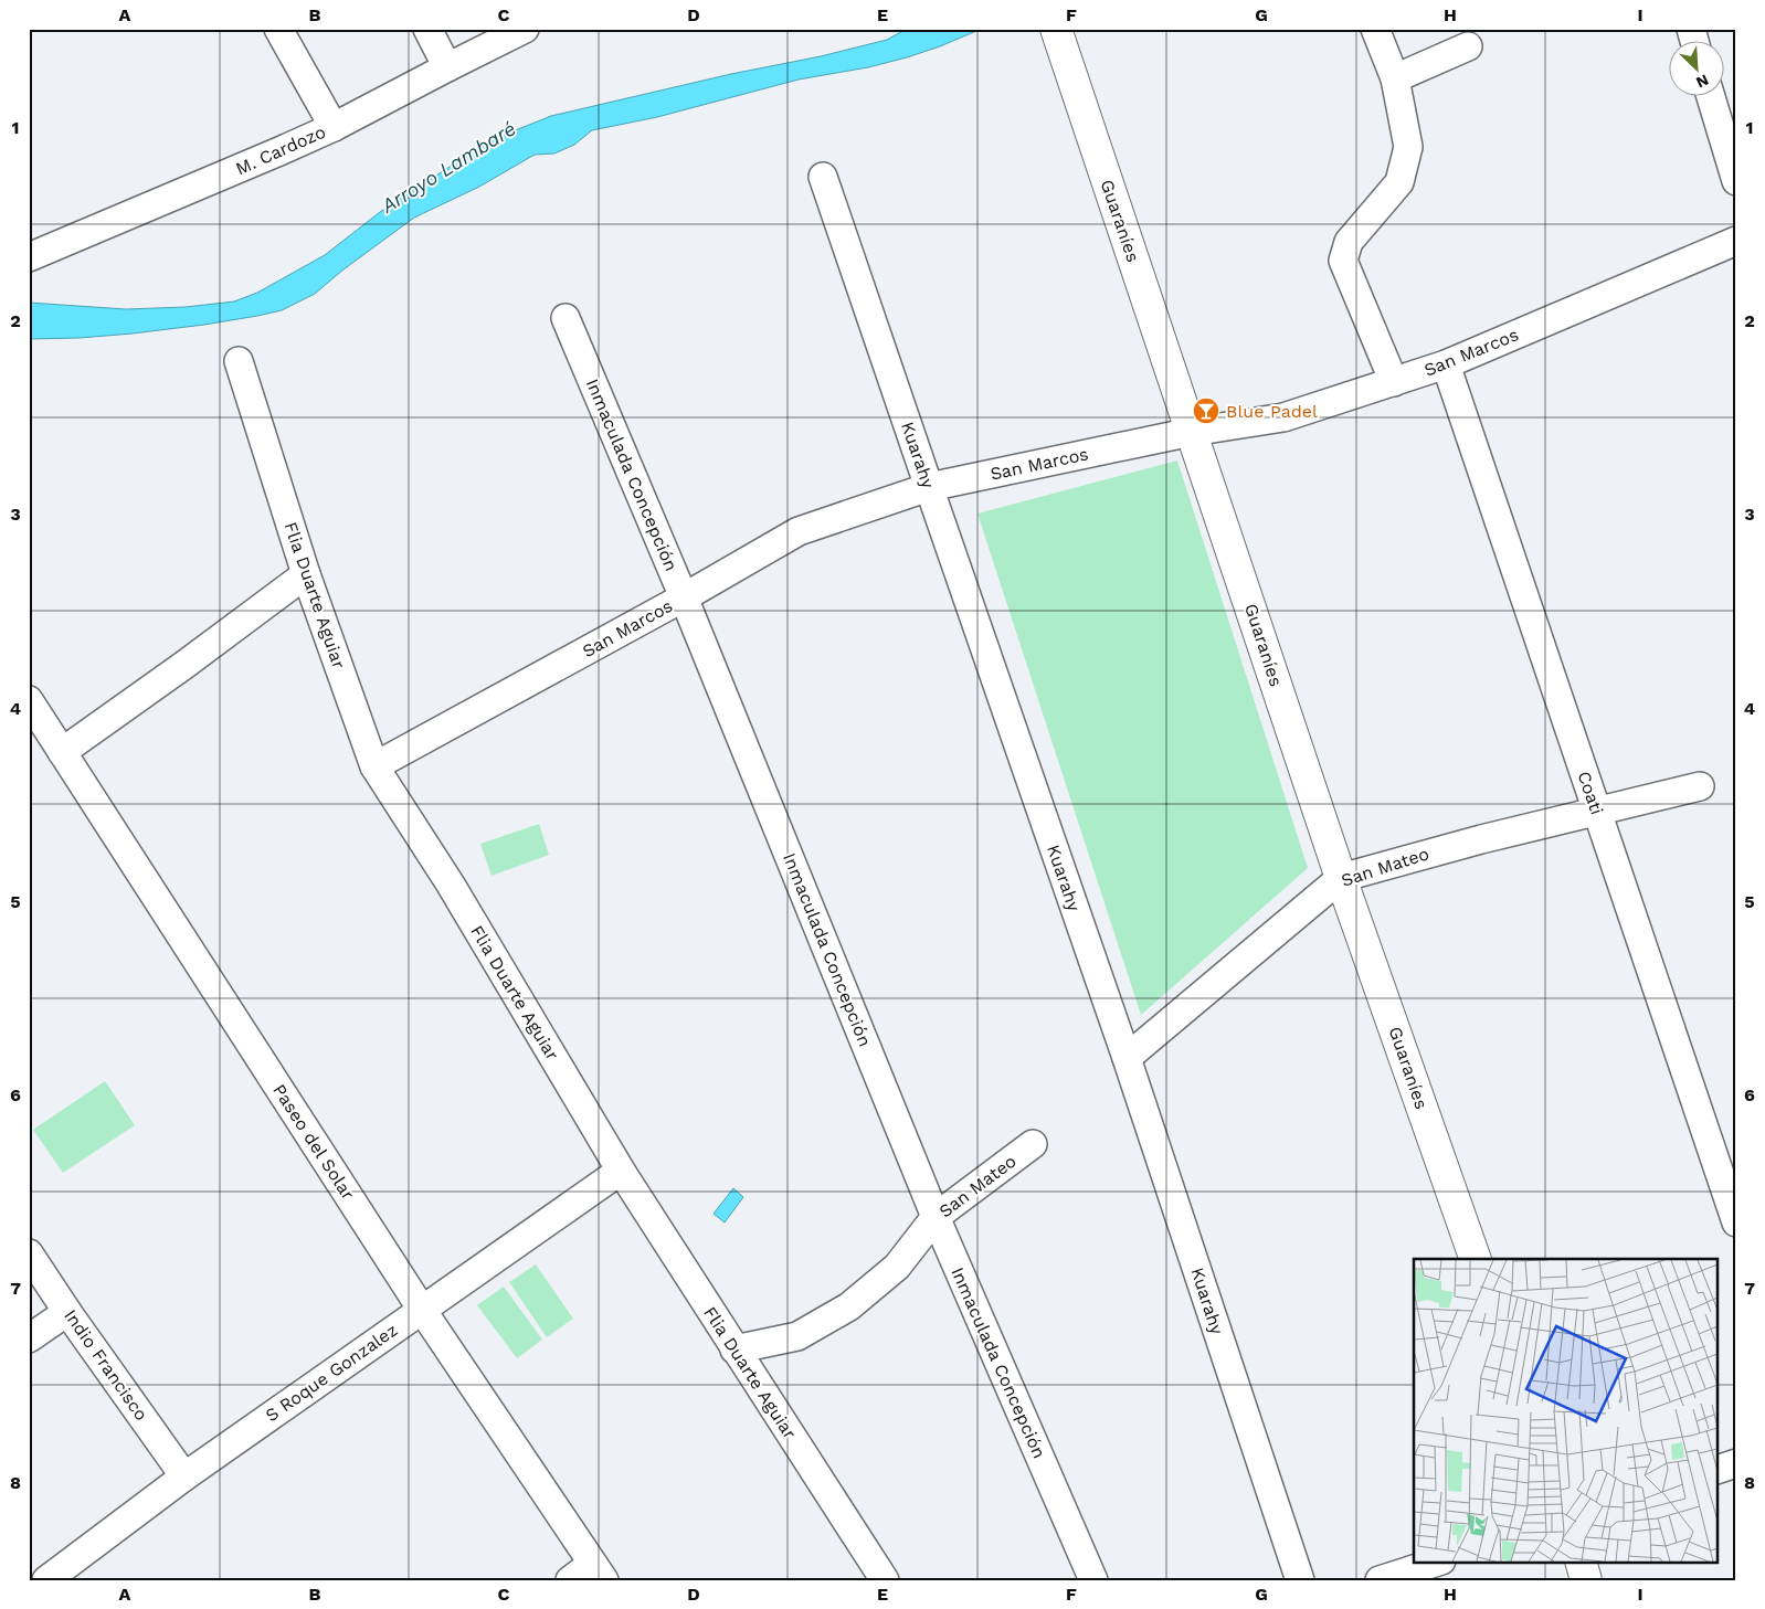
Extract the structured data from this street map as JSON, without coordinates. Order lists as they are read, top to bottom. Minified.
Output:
{"streets":{"street":["M. Cardozo","Guaraníes","San Marcos","Kuarahy","Inmaculada Concepción","Flia Duarte Aguiar","Coati","San Mateo","Paseo del Solar","Indio Francisco","S Roque Gonzalez"]},"crossings":[["Guaraníes","San Marcos"],["Guaraníes","San Mateo"],["San Marcos","Kuarahy"],["San Marcos","Inmaculada Concepción"],["San Marcos","Flia Duarte Aguiar"],["San Marcos","Coati"],["Kuarahy","San Mateo"],["Inmaculada Concepción","San Mateo"],["Flia Duarte Aguiar","San Mateo"],["Flia Duarte Aguiar","S Roque Gonzalez"],["Coati","San Mateo"],["Paseo del Solar","S Roque Gonzalez"],["Indio Francisco","S Roque Gonzalez"]],"water":["Arroyo Lambaré"],"places":{"bar":["Blue Padel"]},"north":"bottom right","grid":{"columns":["A","B","C","D","E","F","G","H","I"],"rows":["1","2","3","4","5","6","7","8"]}}
